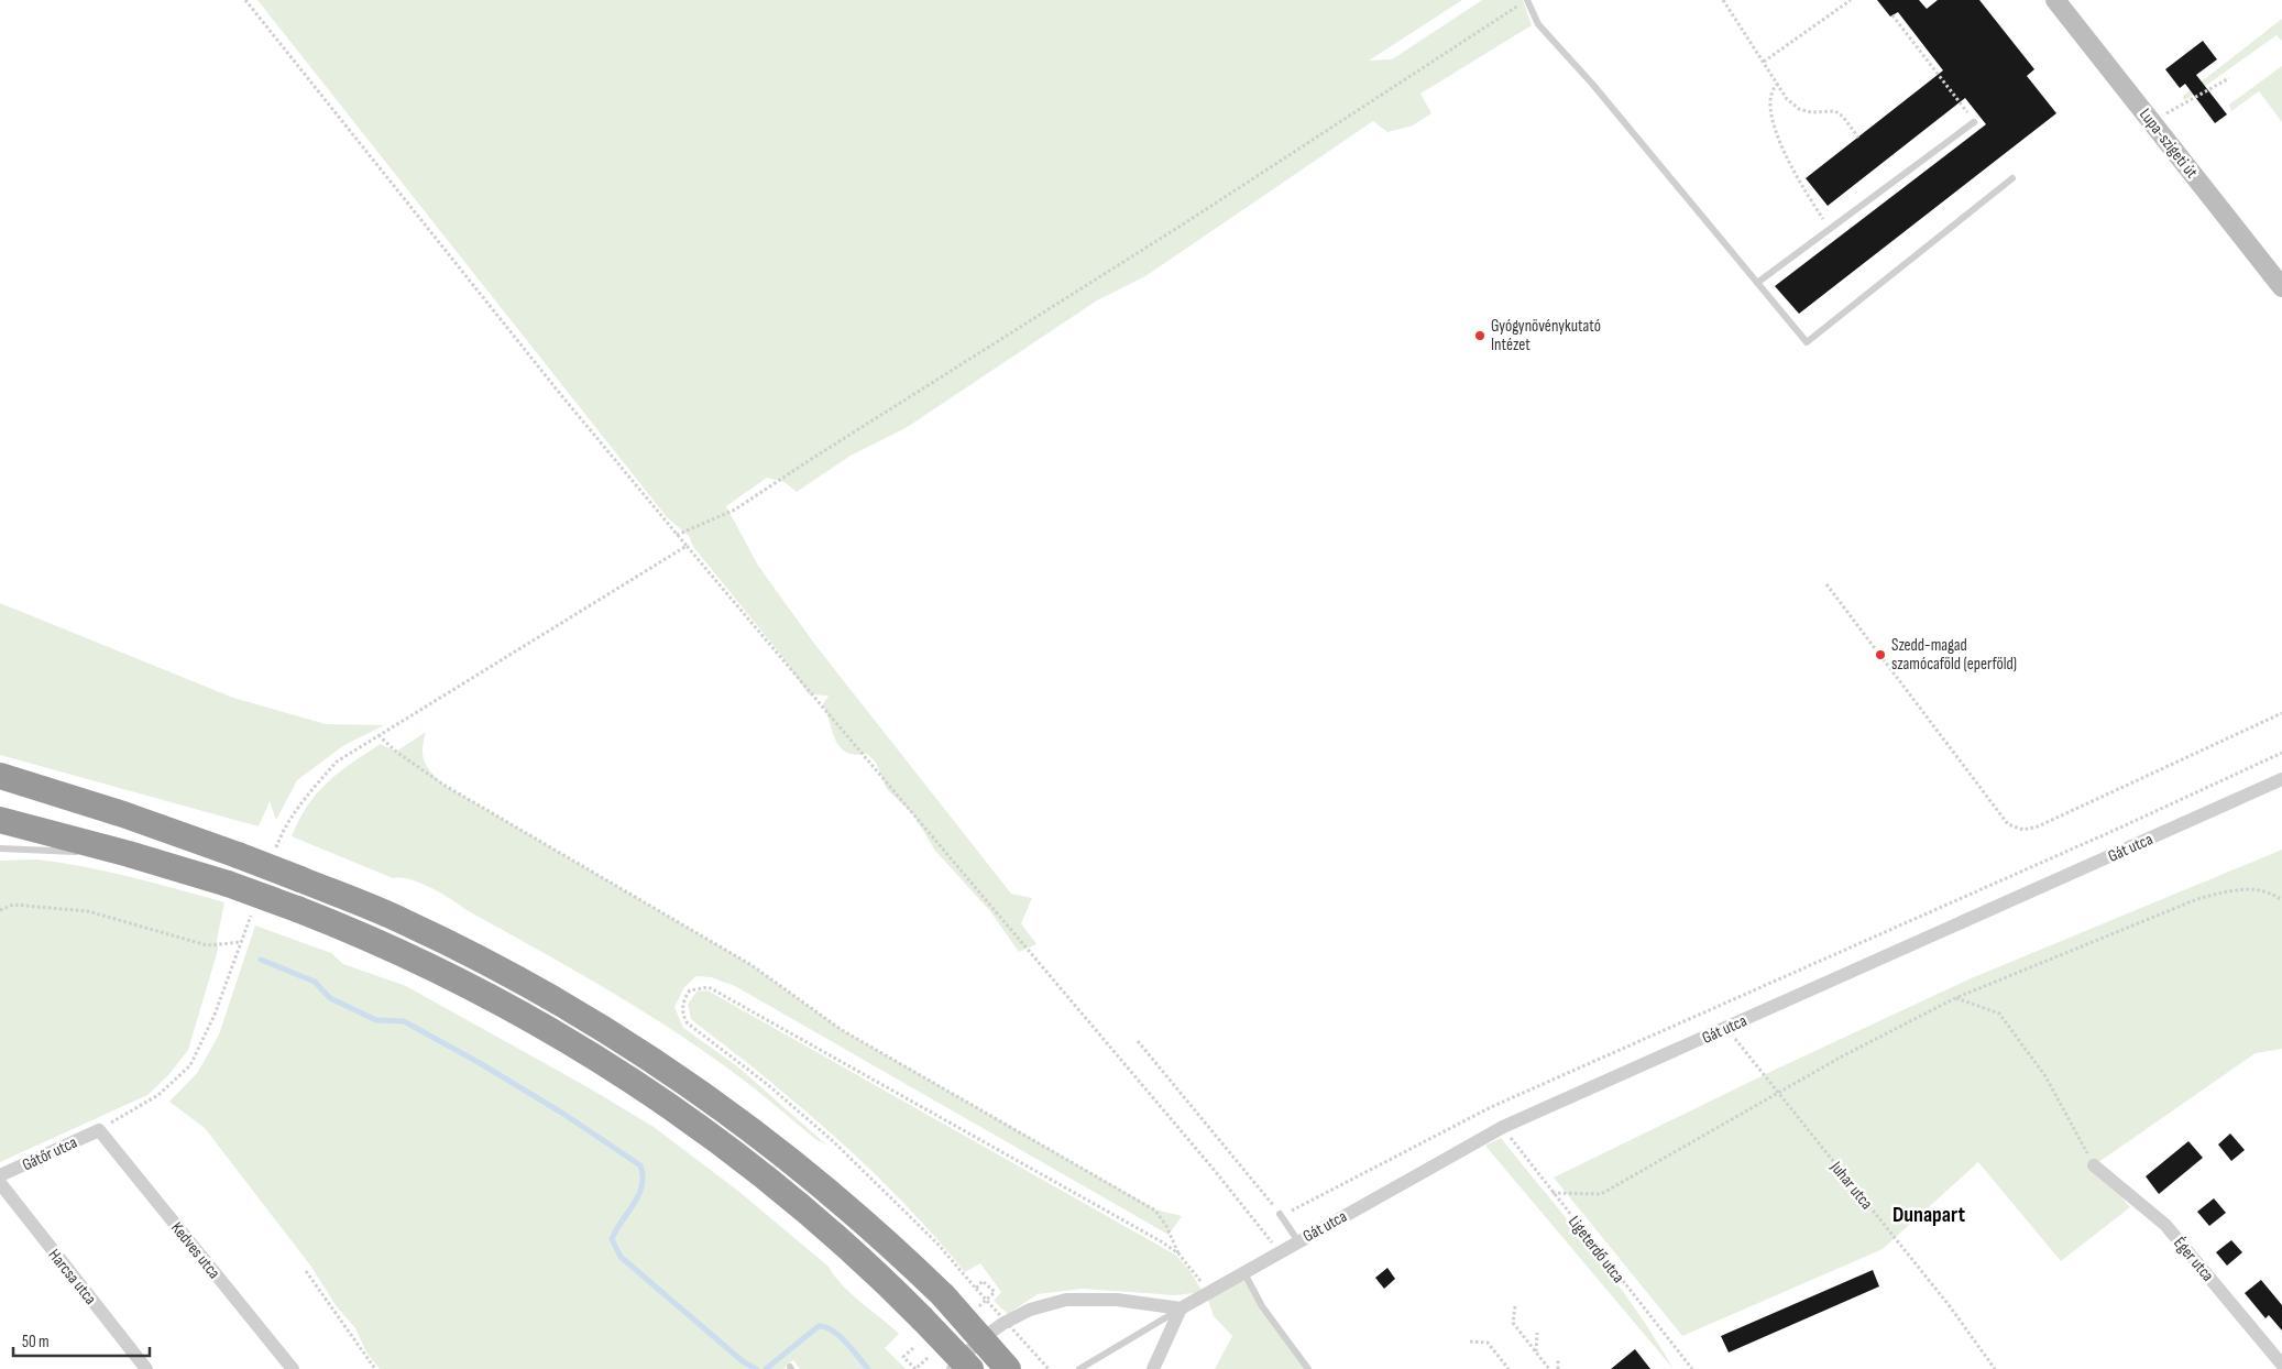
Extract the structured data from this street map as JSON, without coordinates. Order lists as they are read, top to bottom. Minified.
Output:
{"streets":{"street":["Lupa-szigeti út","Gát utca","Gátőr utca","Kedves utca","Éger utca","Harcsa utca"],"path":["Juhar utca","Ligeterdő utca"]},"crossings":[["Gát utca","Juhar utca"],["Gát utca","Ligeterdő utca"],["Gátőr utca","Kedves utca"]],"districts":["Dunapart"],"places":["Gyógynövénykutató Intézet","Szedd-magad szamócaföld (eperföld)"],"scale_bar":"50 m"}
